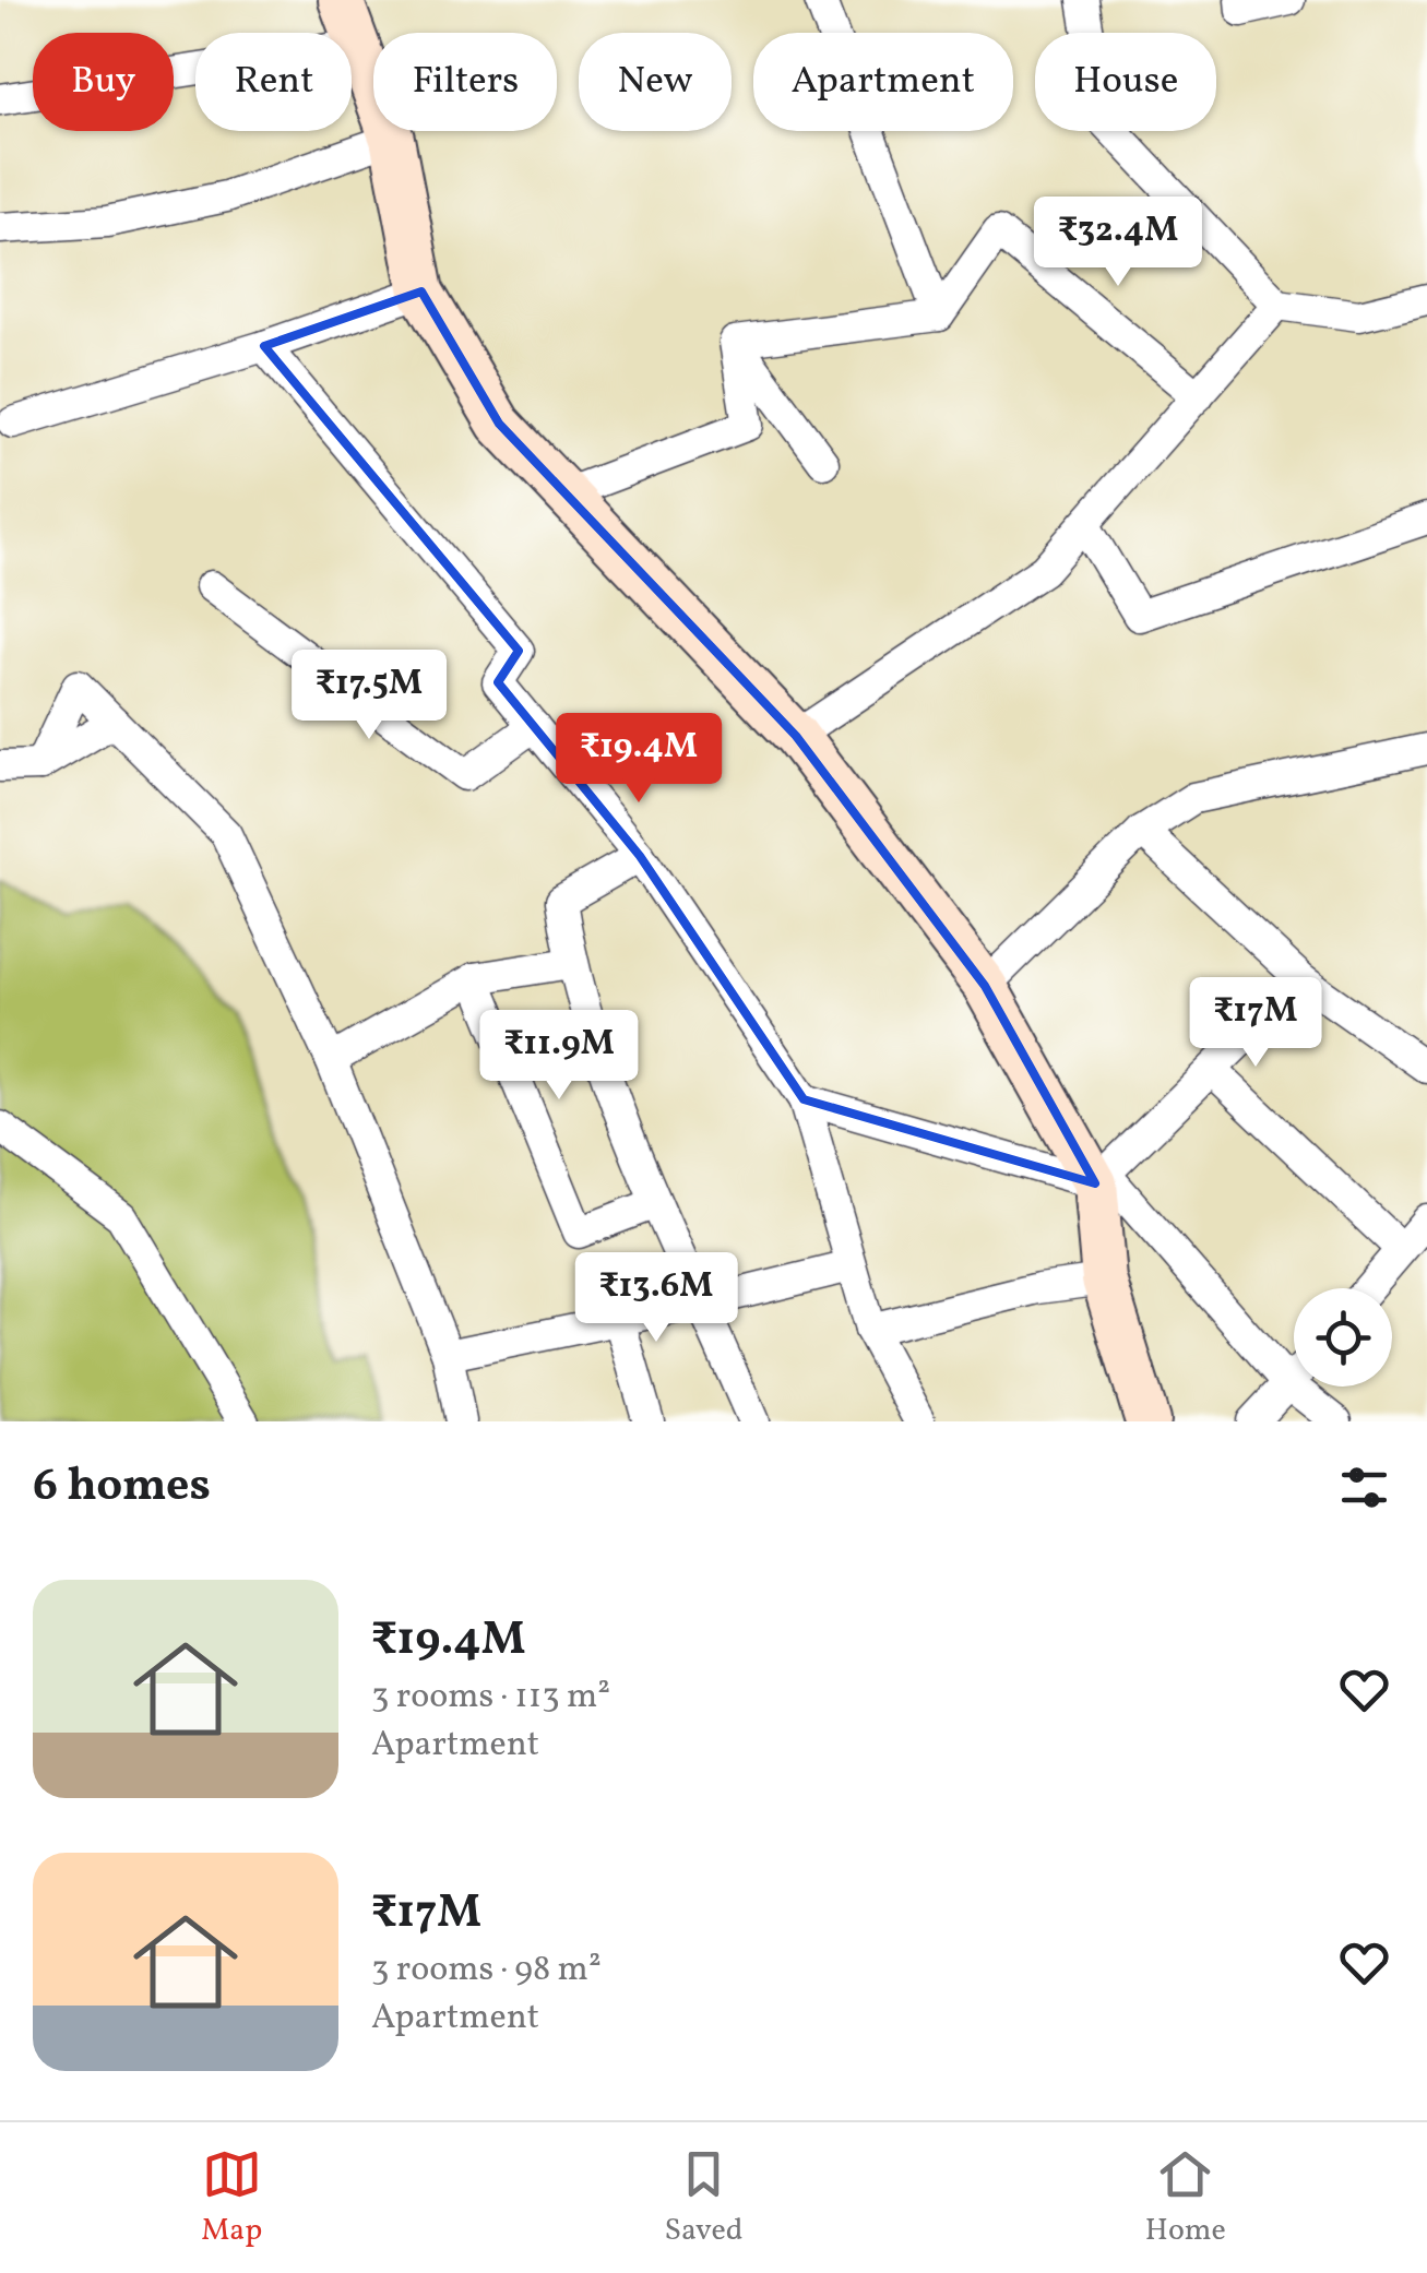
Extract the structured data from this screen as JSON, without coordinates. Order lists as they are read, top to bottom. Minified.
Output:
{"page":{"chip":["Buy","Rent","Filters","New","Apartment","House"],"price":["₹32.4M","₹17.5M","₹19.4M","₹17M","₹11.9M","₹13.6M"],"heading":"6 homes","list":[{"name":"₹19.4M","note":"3 rooms · 113 m² · Apartment"},{"name":"₹17M","note":"3 rooms · 98 m² · Apartment"}],"tabs":["Map","Saved","Home"]}}
